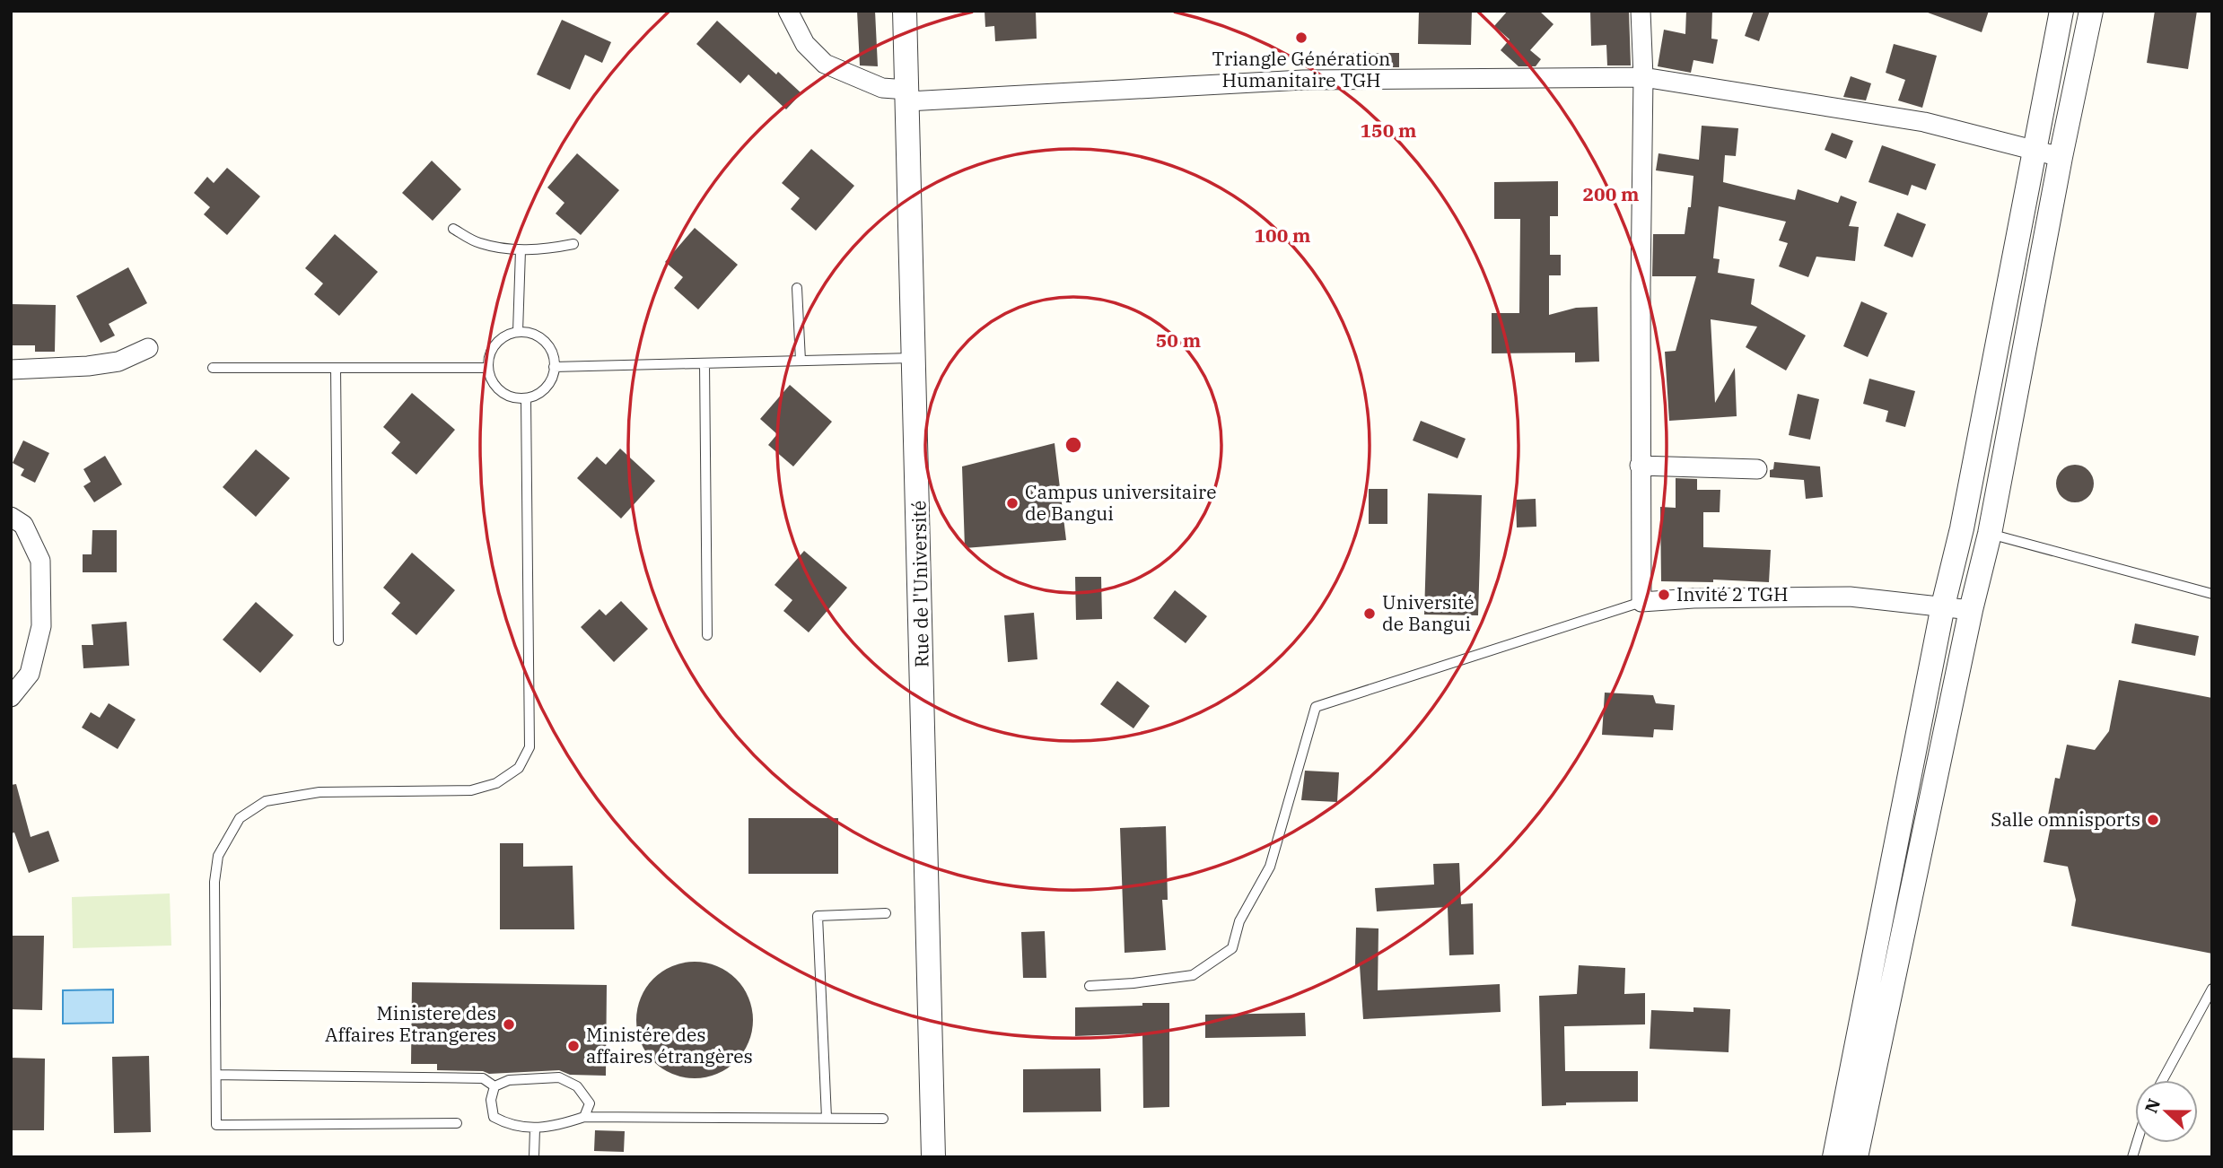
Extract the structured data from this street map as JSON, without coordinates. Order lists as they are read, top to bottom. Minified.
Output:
{"streets":{"street":["Rue de l'Université"]},"places":["Triangle Génération Humanitaire TGH","Campus universitaire de Bangui","Invité 2 TGH","Université de Bangui","Salle omnisports","Ministere des Affaires Etrangeres","Ministére des affaires étrangères"],"north":"left","rings":["150 m","200 m","100 m","50 m"]}
